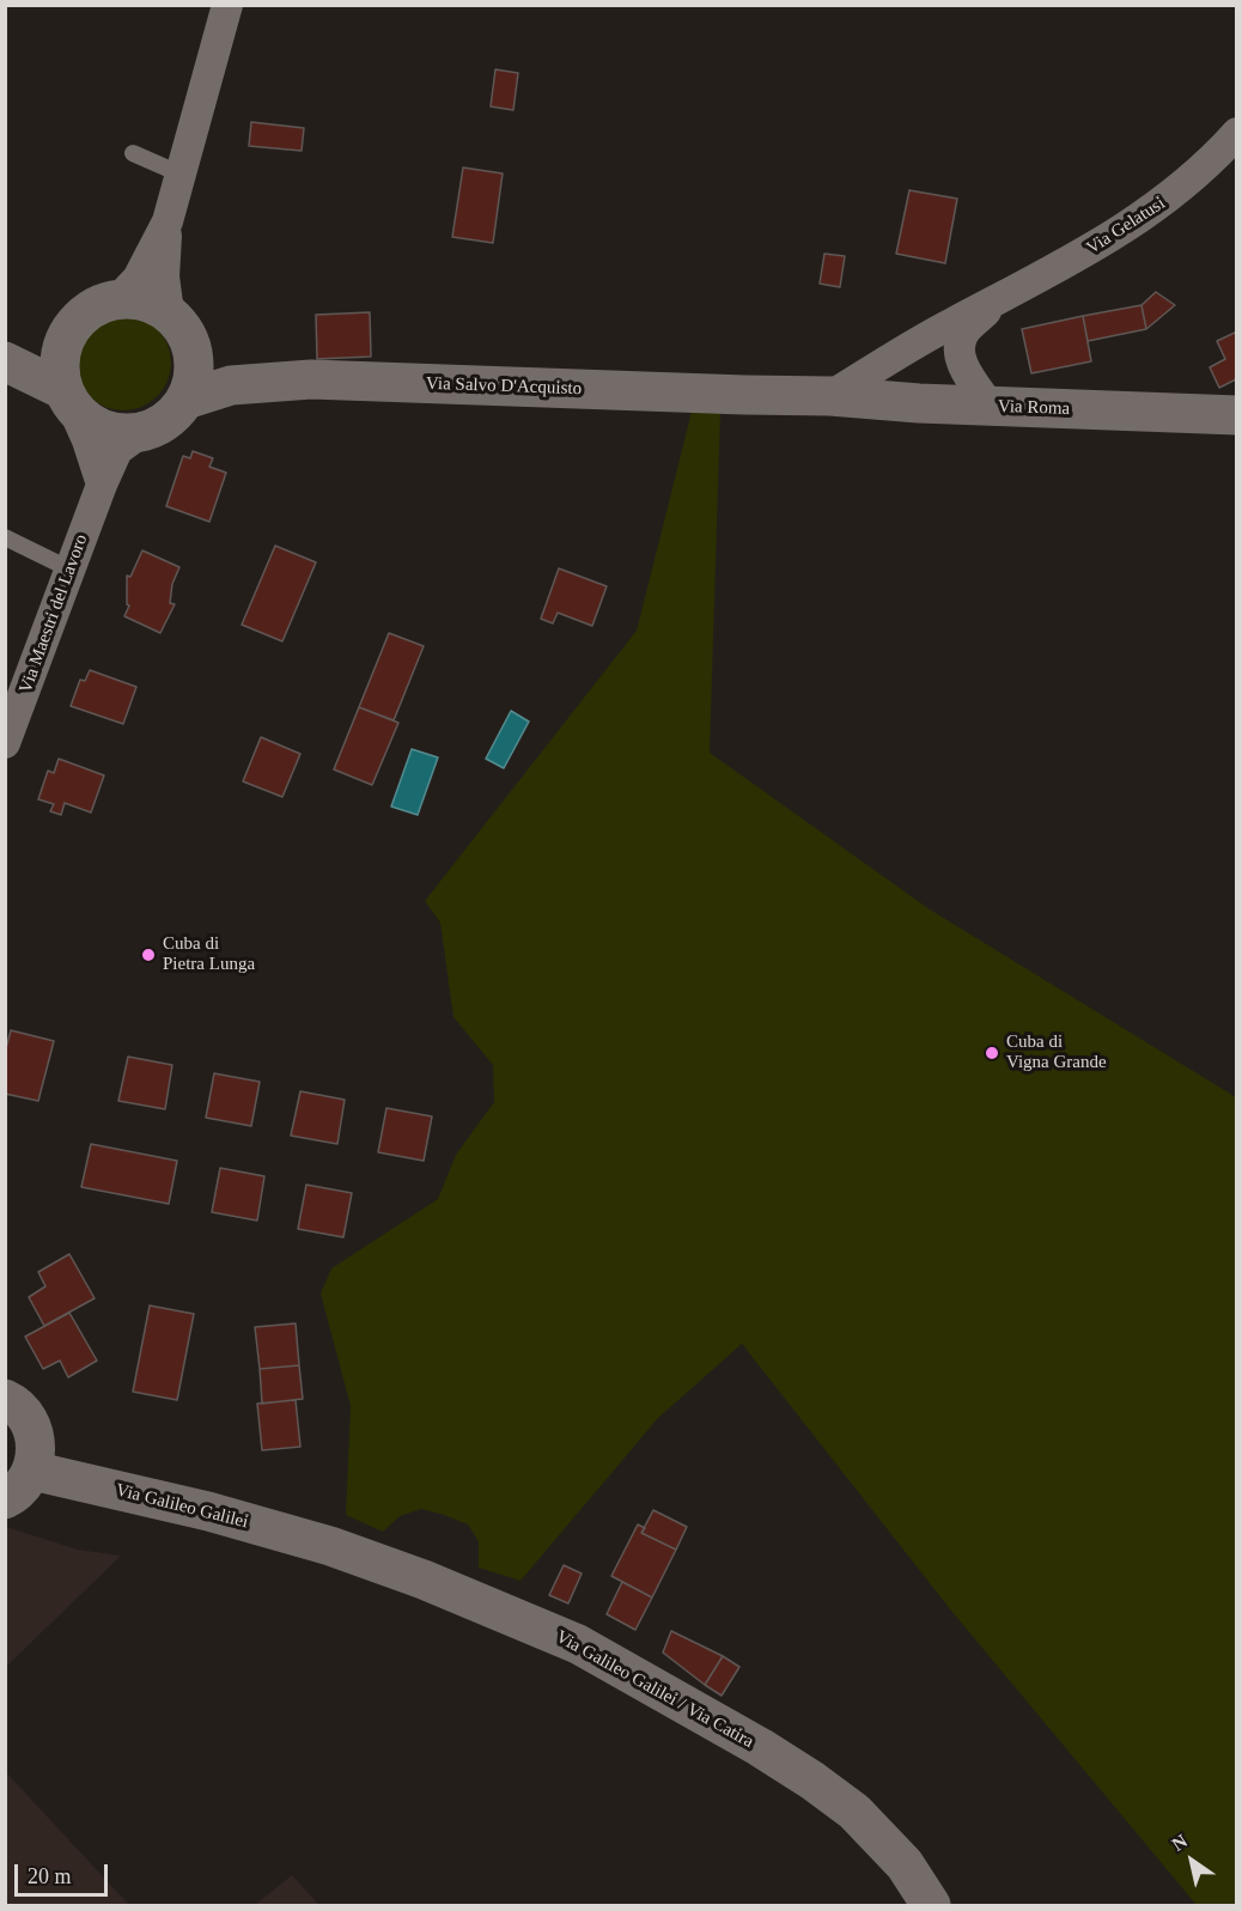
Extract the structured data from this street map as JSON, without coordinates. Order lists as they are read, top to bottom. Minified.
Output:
{"streets":{"street":["Via Gelatusi","Via Salvo D'Acquisto","Via Roma","Via Maestri del Lavoro","Via Galileo Galilei","Via Galileo Galilei / Via Catira"]},"crossings":[["Via Salvo D'Acquisto","Via Roma"],["Via Galileo Galilei","Via Galileo Galilei / Via Catira"]],"places":["Cuba di Pietra Lunga","Cuba di Vigna Grande"],"scale_bar":"20 m","north":"top left"}
